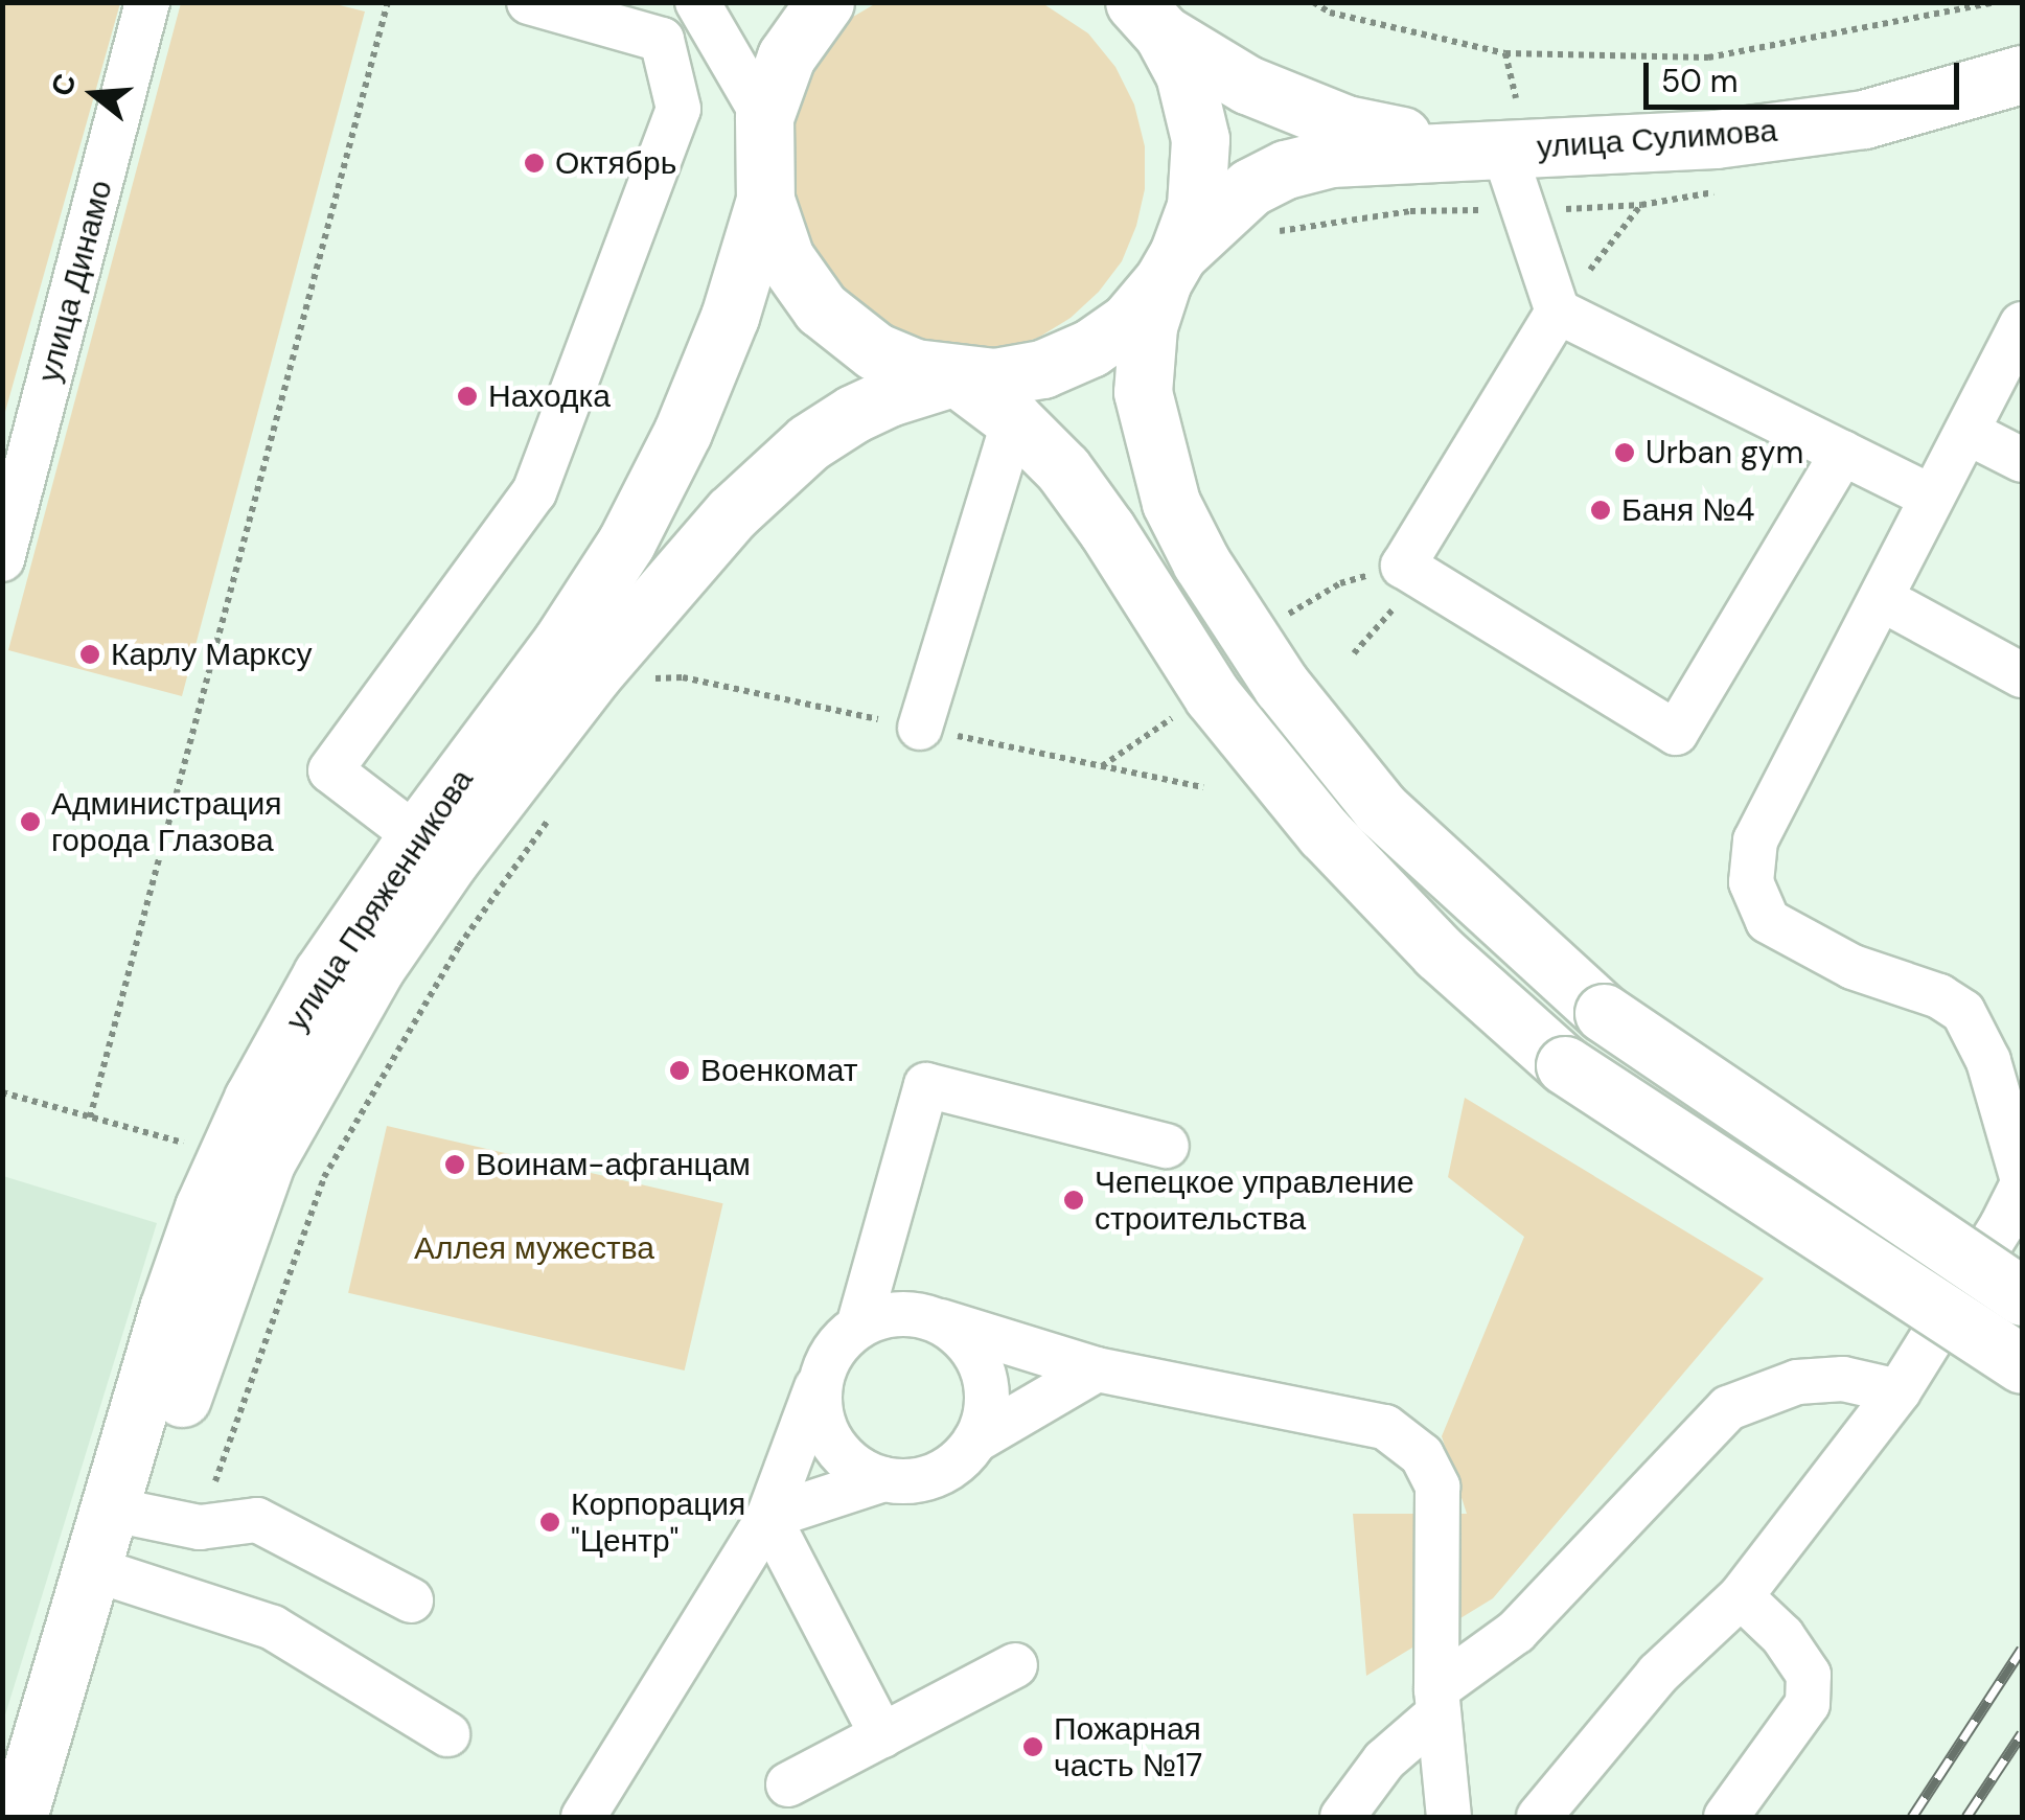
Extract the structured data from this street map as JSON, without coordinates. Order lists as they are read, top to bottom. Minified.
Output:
{"streets":{"main road":["улица Сулимова","улица Пряженникова"],"street":["улица Динамо"]},"parks":["Аллея мужества"],"places":["Октябрь","Находка","Urban gym","Баня №4","Карлу Марксу","Администрация города Глазова","Военкомат","Воинам-афганцам","Чепецкое управление строительства","Корпорация \"Центр\"","Пожарная часть №17"],"scale_bar":"50 m","north":"left"}
